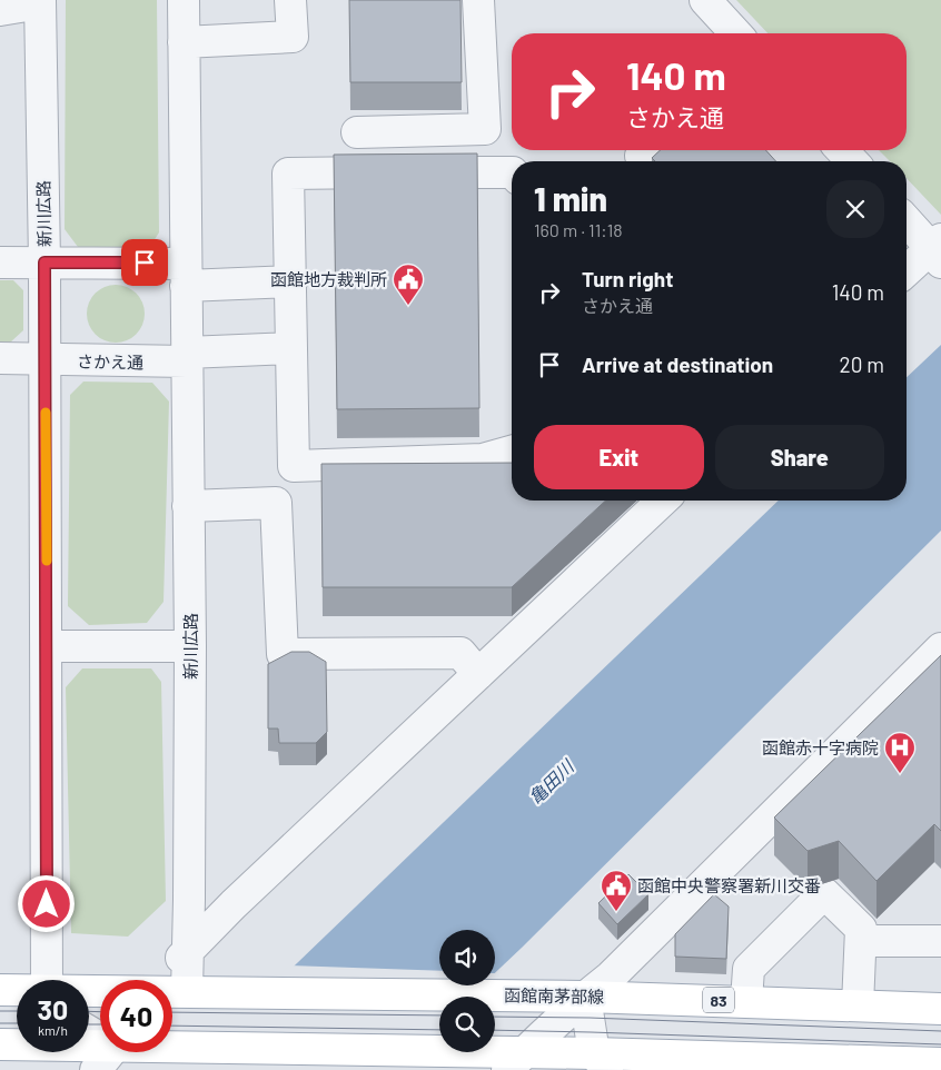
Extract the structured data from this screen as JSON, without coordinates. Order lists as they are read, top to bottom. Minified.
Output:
{"streets":{"main road":["函館南茅部線","83"],"street":["新川広路","さかえ通"]},"crossings":[["新川広路","さかえ通"],["新川広路","函館南茅部線"]],"water":["亀田川"],"places":{"public building":["函館地方裁判所","函館中央警察署新川交番"],"hospital":["函館赤十字病院"]},"page":{"turn":["140 m","さかえ通"],"heading":["1 min","160 m · 11:18"],"list":[{"name":"Turn right","note":"さかえ通","value":"140 m"},{"name":"Arrive at destination","value":"20 m"}],"buttons":["Exit","Share"],"speed":"30 km/h","limit":"40"}}
